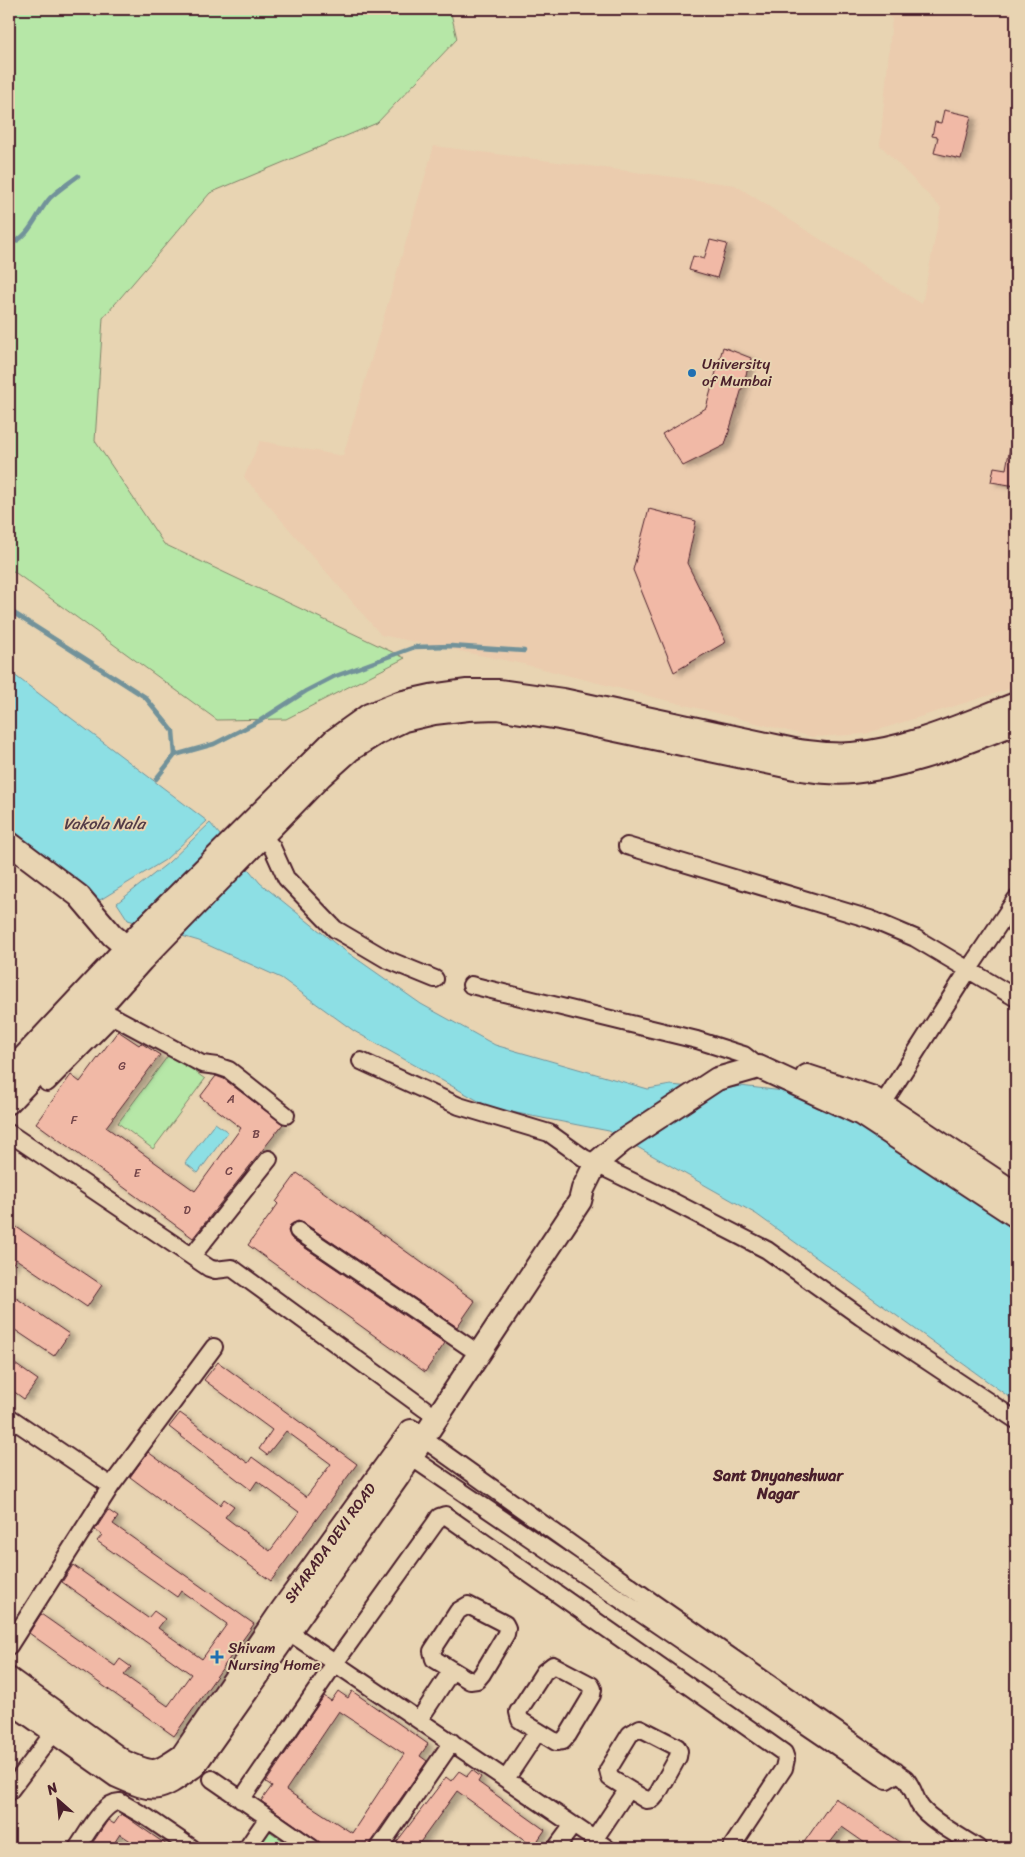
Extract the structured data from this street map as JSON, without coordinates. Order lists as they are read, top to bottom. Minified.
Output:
{"streets":{"street":["SHARADA DEVI ROAD"]},"districts":["Sant Dnyaneshwar Nagar"],"water":["Vakola Nala"],"places":{"other":["University of Mumbai"],"health":["Shivam Nursing Home"]},"house_numbers":["G","A","F","B","C","E","D"],"north":"top left"}
